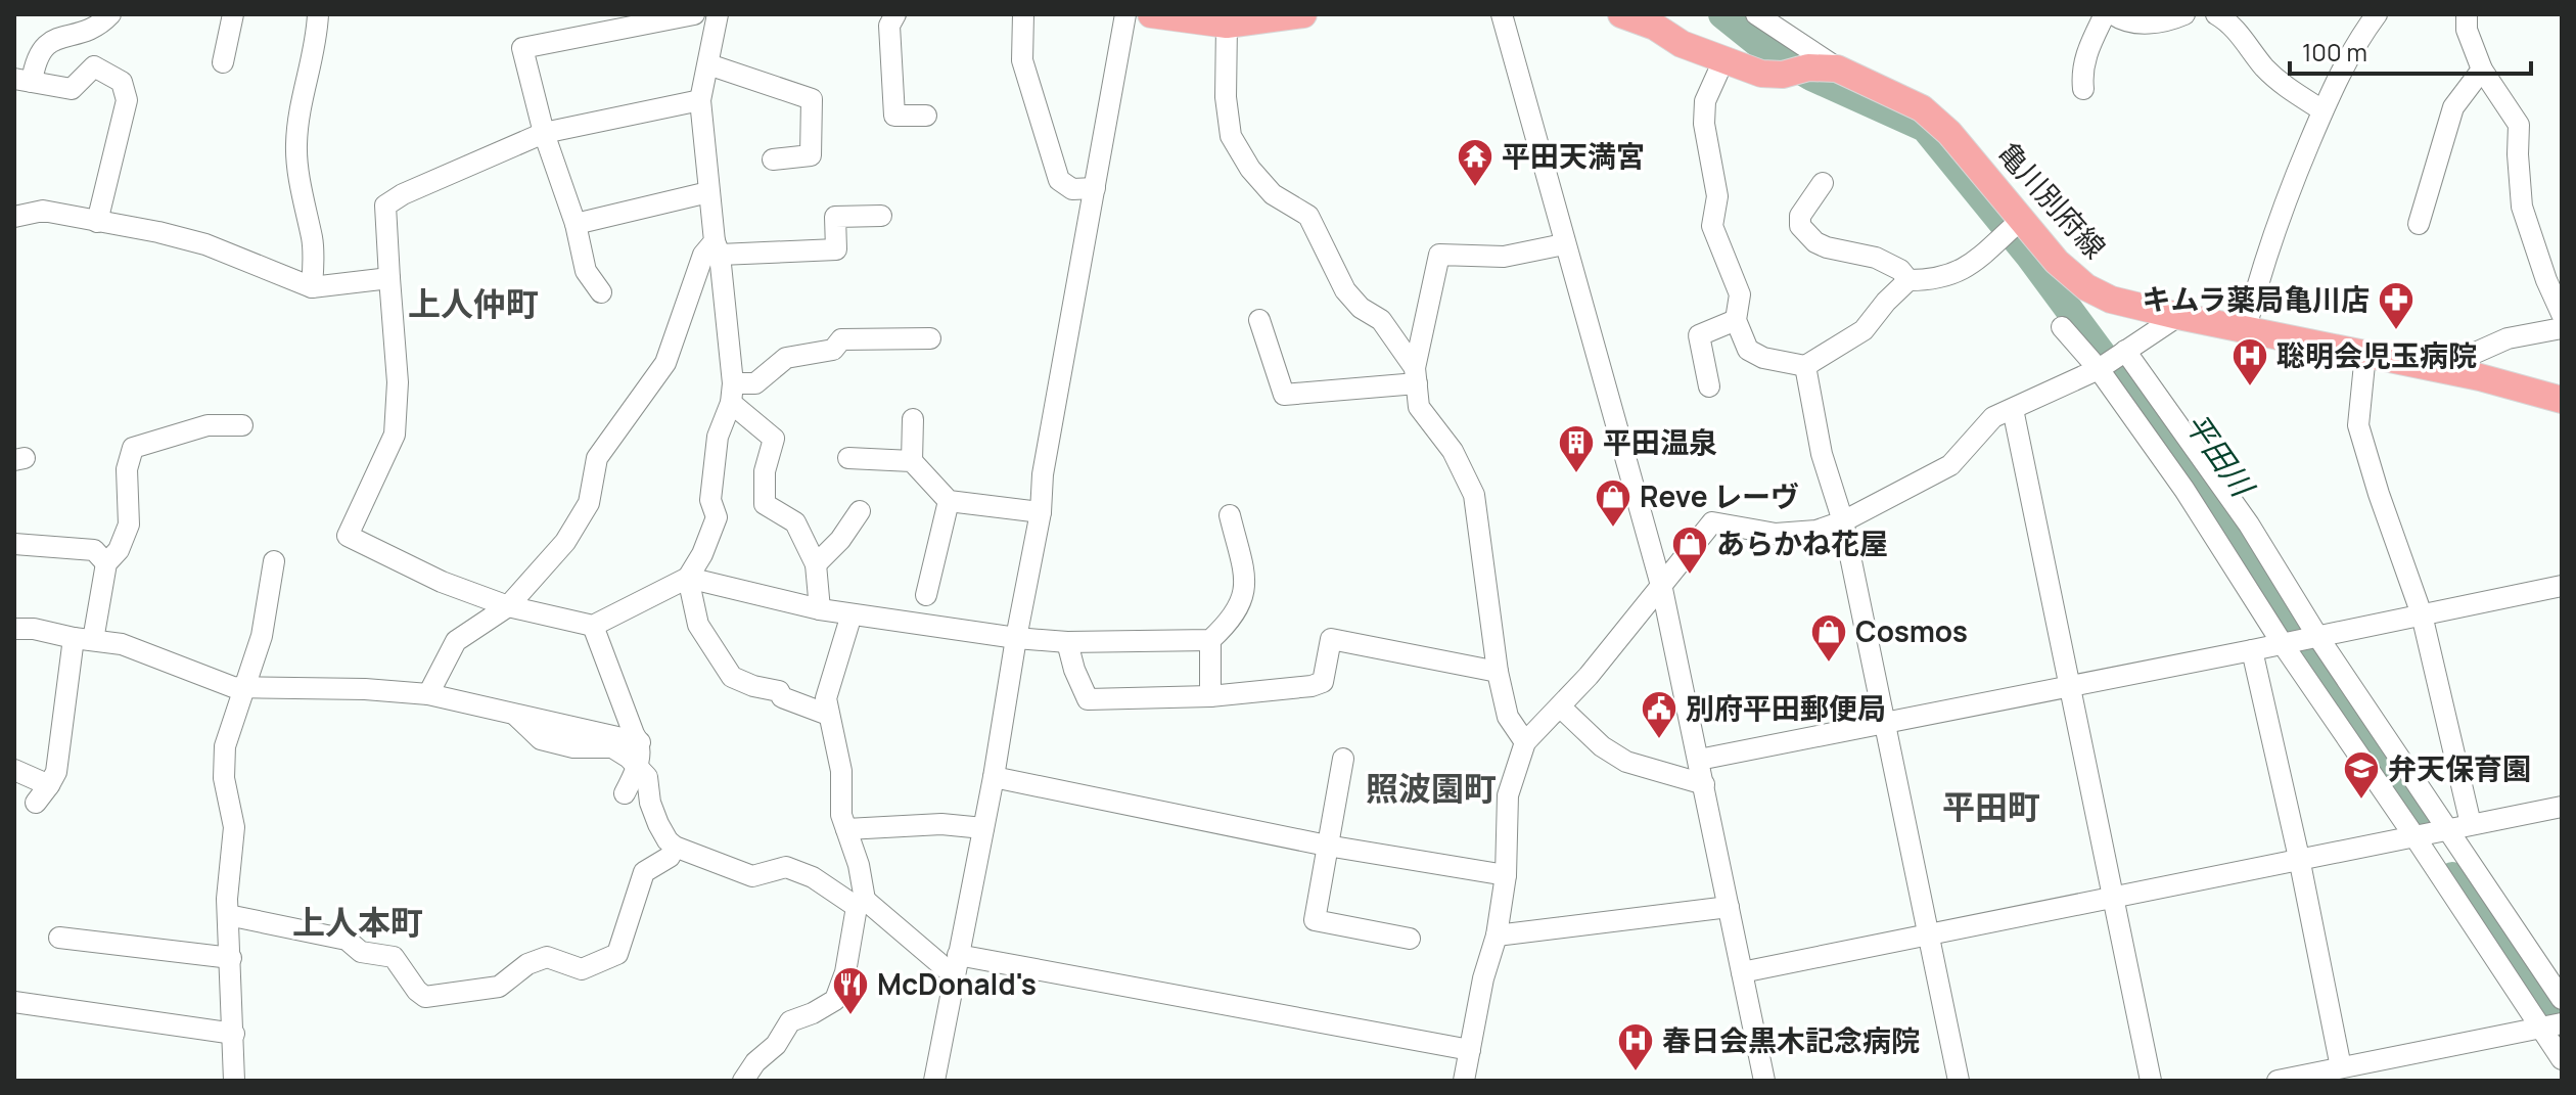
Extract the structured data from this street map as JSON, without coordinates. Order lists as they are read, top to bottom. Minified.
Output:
{"streets":{"main road":["亀川別府線"]},"districts":["上人仲町","照波園町","平田町","上人本町"],"water":["平田川"],"places":{"temple":["平田天満宮"],"pharmacy":["キムラ薬局亀川店"],"hospital":["聡明会児玉病院","春日会黒木記念病院"],"building":["平田温泉"],"shop":["Reve レーヴ","あらかね花屋","Cosmos"],"public building":["別府平田郵便局"],"school or university":["弁天保育園"],"restaurant":["McDonald's"]},"scale_bar":"100 m"}
